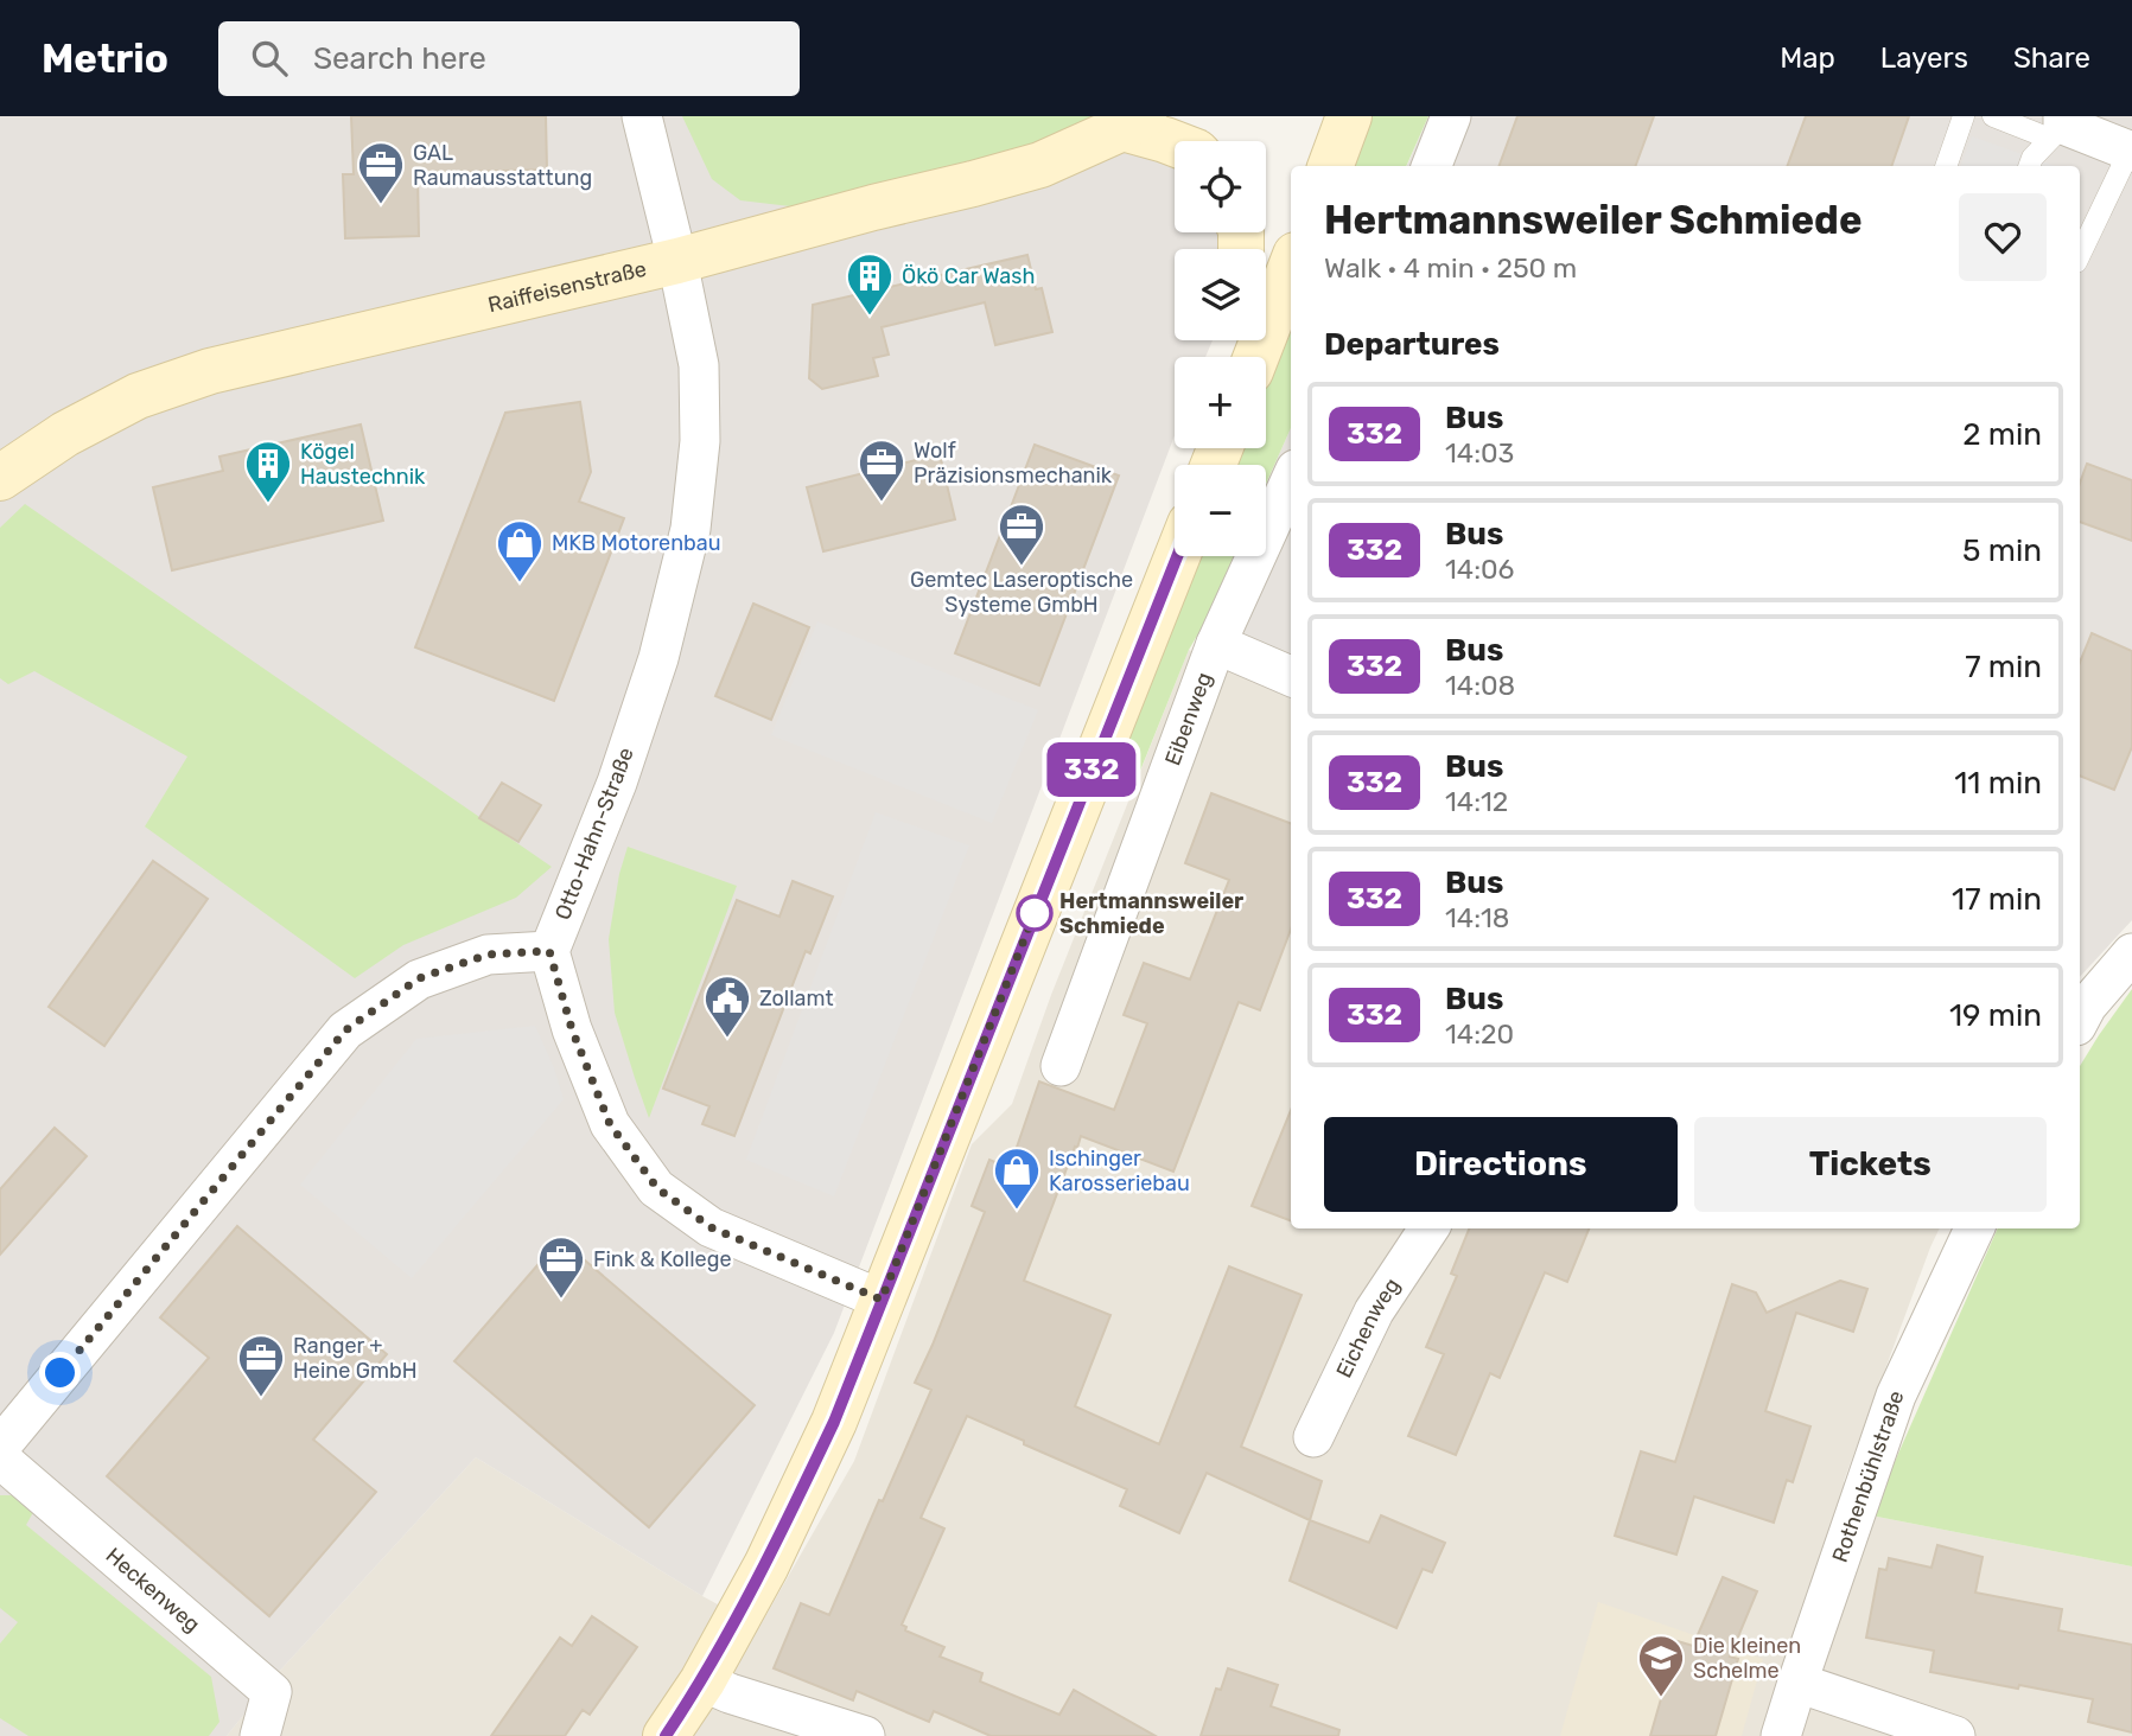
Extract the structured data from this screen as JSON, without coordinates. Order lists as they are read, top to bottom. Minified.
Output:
{"streets":{"main road":["Raiffeisenstraße"],"street":["Eibenweg","Otto-Hahn-Straße","Eichenweg","Rothenbühlstraße","Heckenweg"]},"crossings":[["Raiffeisenstraße","Otto-Hahn-Straße"]],"places":{"office":["GAL Raumausstattung","Wolf Präzisionsmechanik","Gemtec Laseroptische Systeme GmbH","Fink & Kollege","Ranger + Heine GmbH"],"building":["Ökö Car Wash","Kögel Haustechnik"],"shop":["MKB Motorenbau","Ischinger Karosseriebau"],"other":["Hertmannsweiler Schmiede"],"public building":["Zollamt"],"school or university":["Die kleinen Schelme"]},"lines":["bus line 332"],"page":{"header":"Metrio","search":"Search here","nav":["Map","Layers","Share"],"on_map":"332","map_buttons":["+","−"],"heading":[["Hertmannsweiler Schmiede","Walk · 4 min · 250 m"],"Departures"],"list":[{"mark":"332","name":"Bus","note":"14:03","value":"2 min"},{"mark":"332","name":"Bus","note":"14:06","value":"5 min"},{"mark":"332","name":"Bus","note":"14:08","value":"7 min"},{"mark":"332","name":"Bus","note":"14:12","value":"11 min"},{"mark":"332","name":"Bus","note":"14:18","value":"17 min"},{"mark":"332","name":"Bus","note":"14:20","value":"19 min"}],"buttons":["Directions","Tickets"]}}
